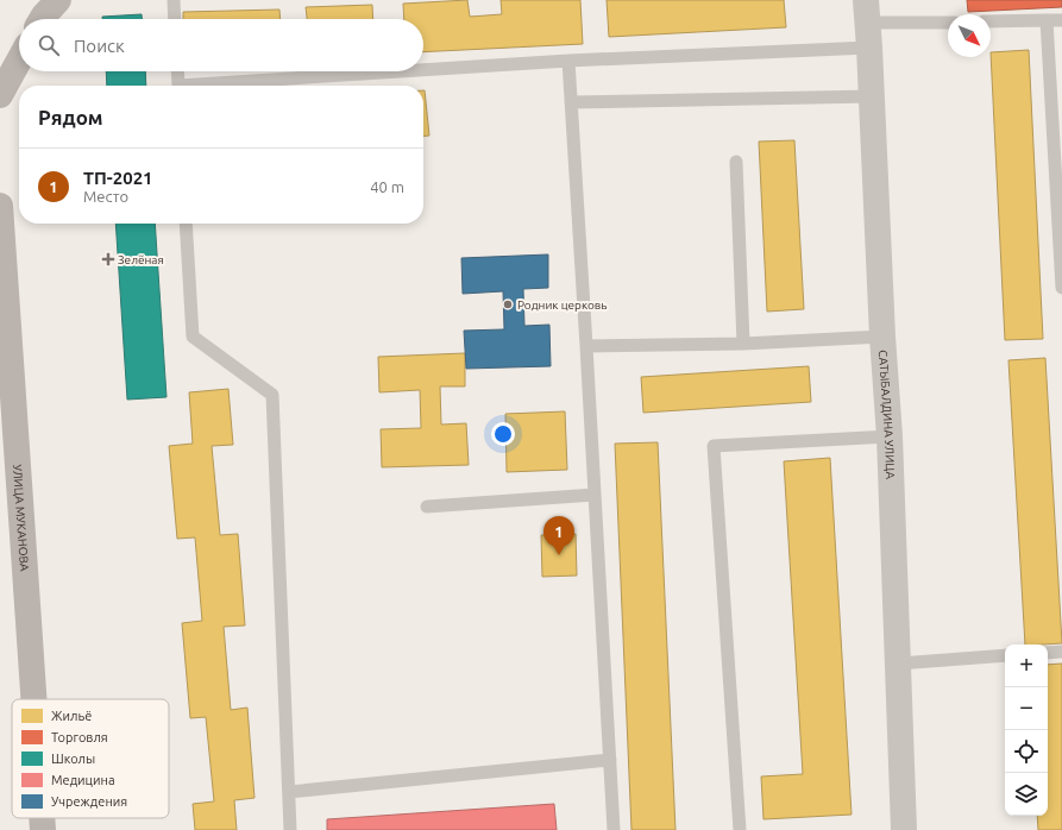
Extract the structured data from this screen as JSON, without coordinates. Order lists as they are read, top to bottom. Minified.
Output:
{"streets":{"main road":["УЛИЦА МУКАНОВА"],"street":["САТЫБАЛДИНА УЛИЦА"]},"places":{"health":["Зелёная"],"other":["Родник церковь"]},"legend":["Жильё","Торговля","Школы","Медицина","Учреждения"],"north":"bottom right","page":{"search":"Поиск","heading":"Рядом","list":[{"mark":"1","name":"ТП-2021","note":"Место","value":"40 m"}],"pins":"1","map_buttons":["+","−"]}}
